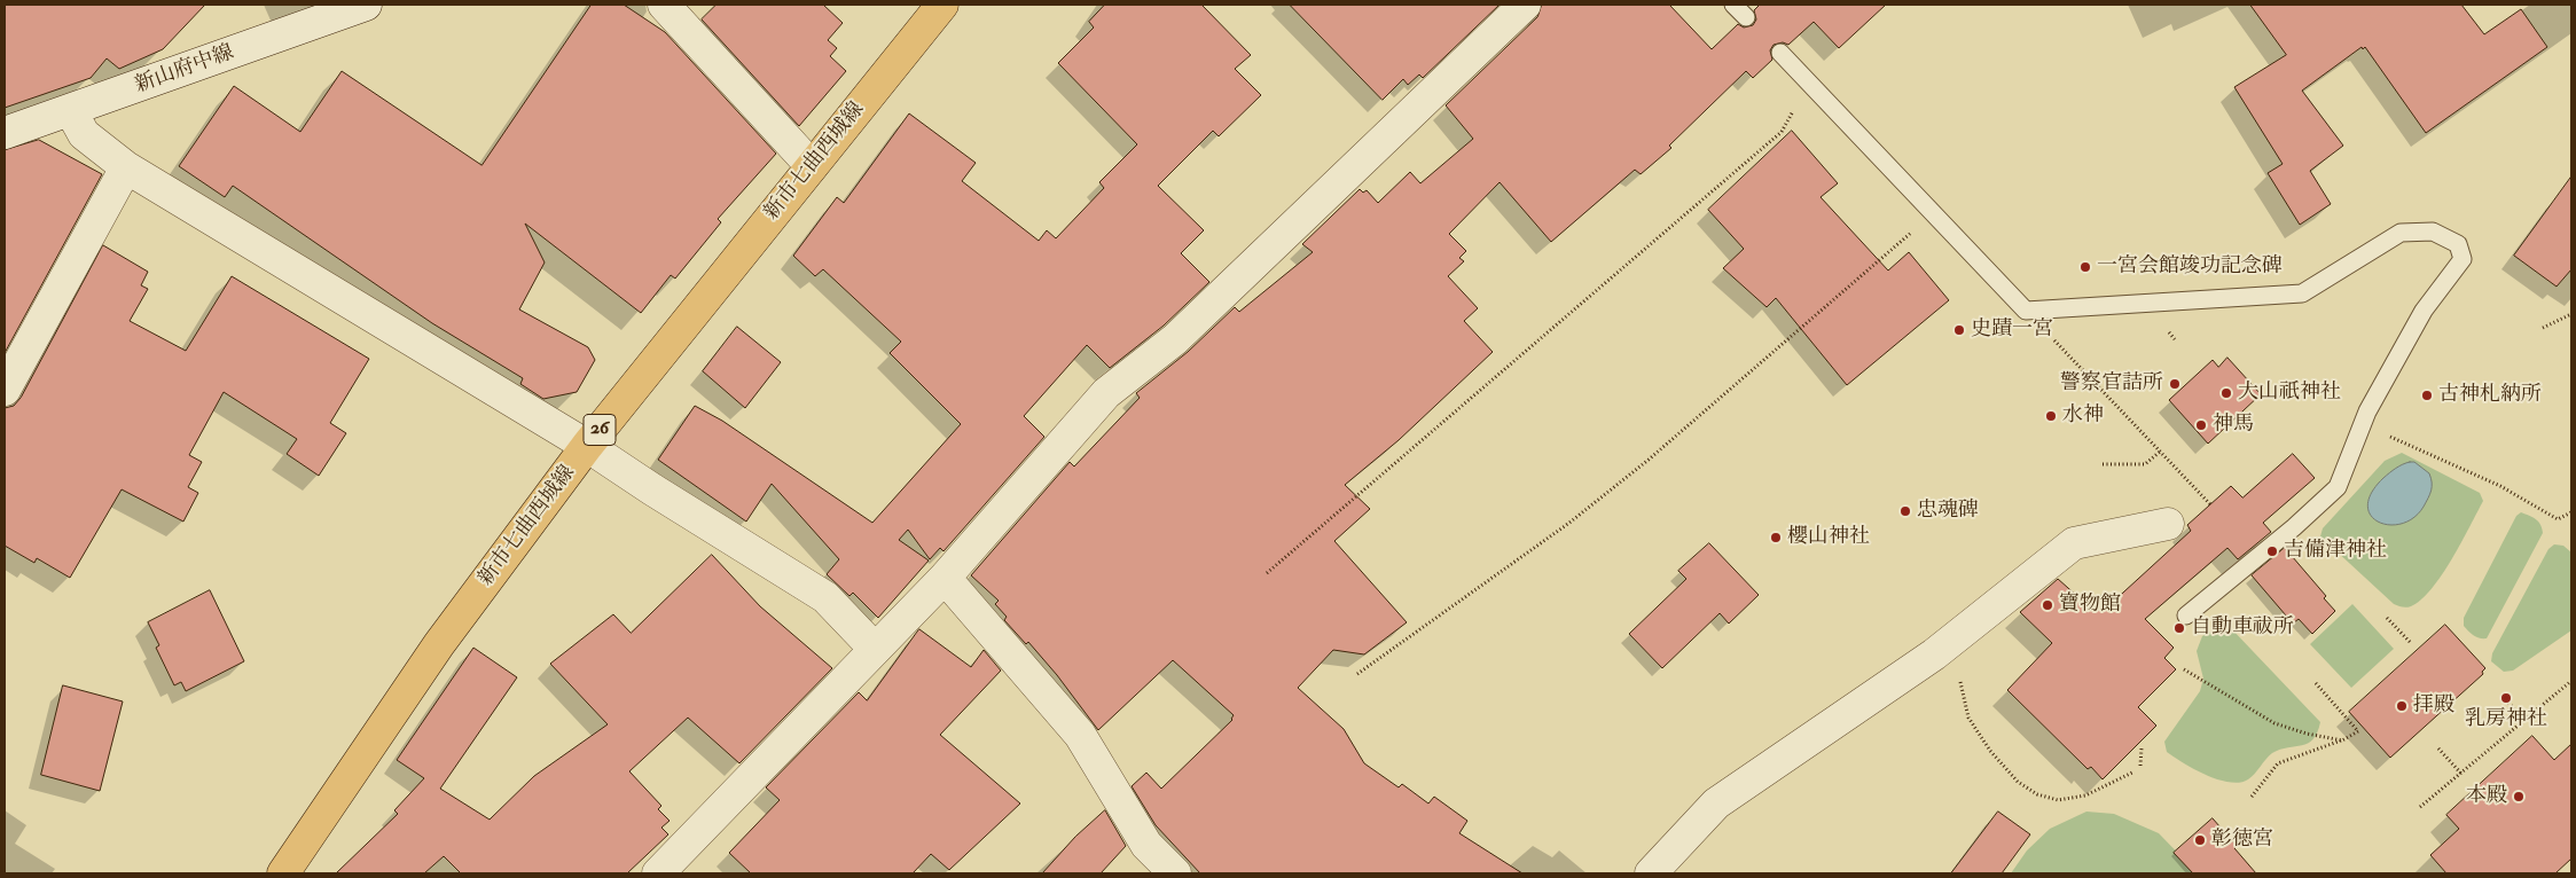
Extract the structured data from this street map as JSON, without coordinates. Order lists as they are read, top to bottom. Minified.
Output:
{"streets":{"main road":["新市七曲西城線","26"],"street":["新山府中線"]},"places":["一宮会館竣功記念碑","史蹟一宮","警察官詰所","大山祇神社","古神札納所","水神","神馬","忠魂碑","櫻山神社","吉備津神社","寶物館","自動車祓所","乳房神社","拝殿","本殿","彰徳宮"]}
